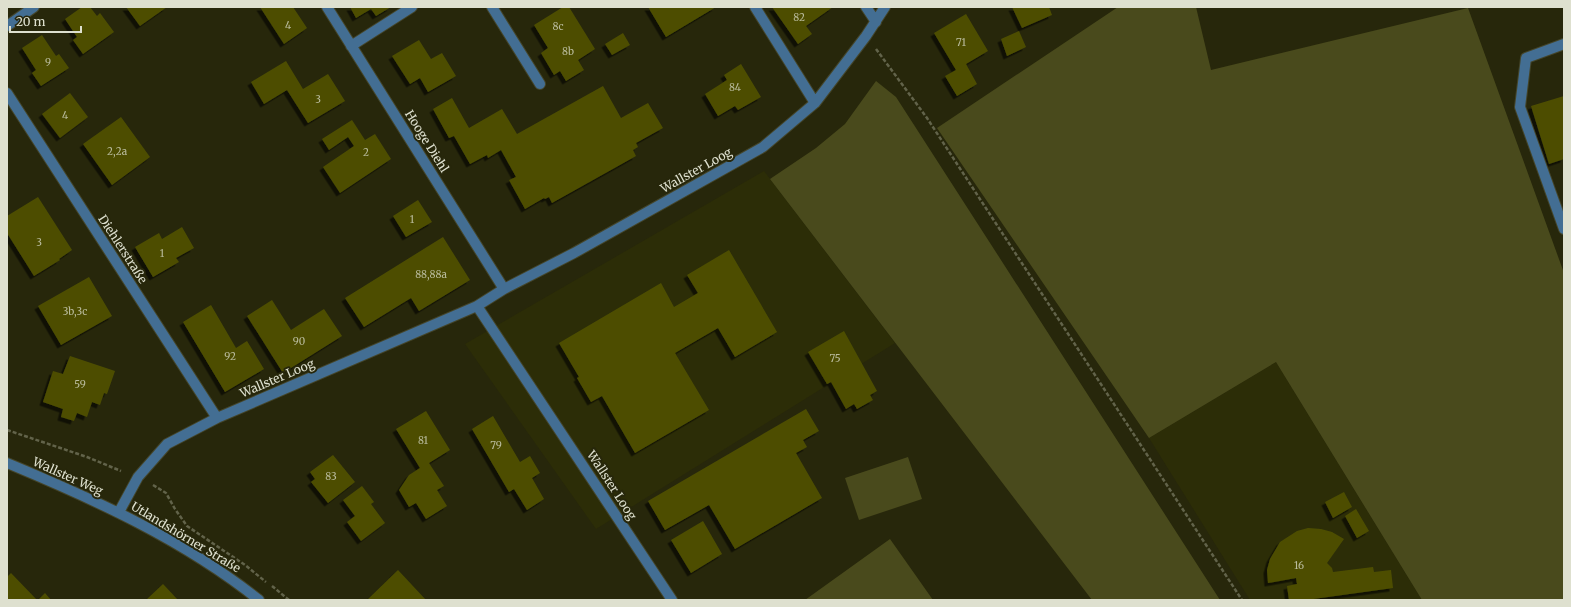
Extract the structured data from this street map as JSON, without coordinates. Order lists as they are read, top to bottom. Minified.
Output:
{"streets":{"street":["Hooge Diehl","Wallster Loog","Diehlerstraße","Wallster Weg","Utlandshörner Straße"]},"crossings":[["Hooge Diehl","Wallster Loog"],["Wallster Loog","Diehlerstraße"],["Wallster Loog","Wallster Weg"],["Wallster Loog","Utlandshörner Straße"],["Wallster Weg","Utlandshörner Straße"]],"house_numbers":["82","4","8c","71","8b","9","84","3","4","2,2a","2","1","3","1","88,88a","3b,3c","90","92","75","59","81","79","83","16"],"scale_bar":"20 m"}
